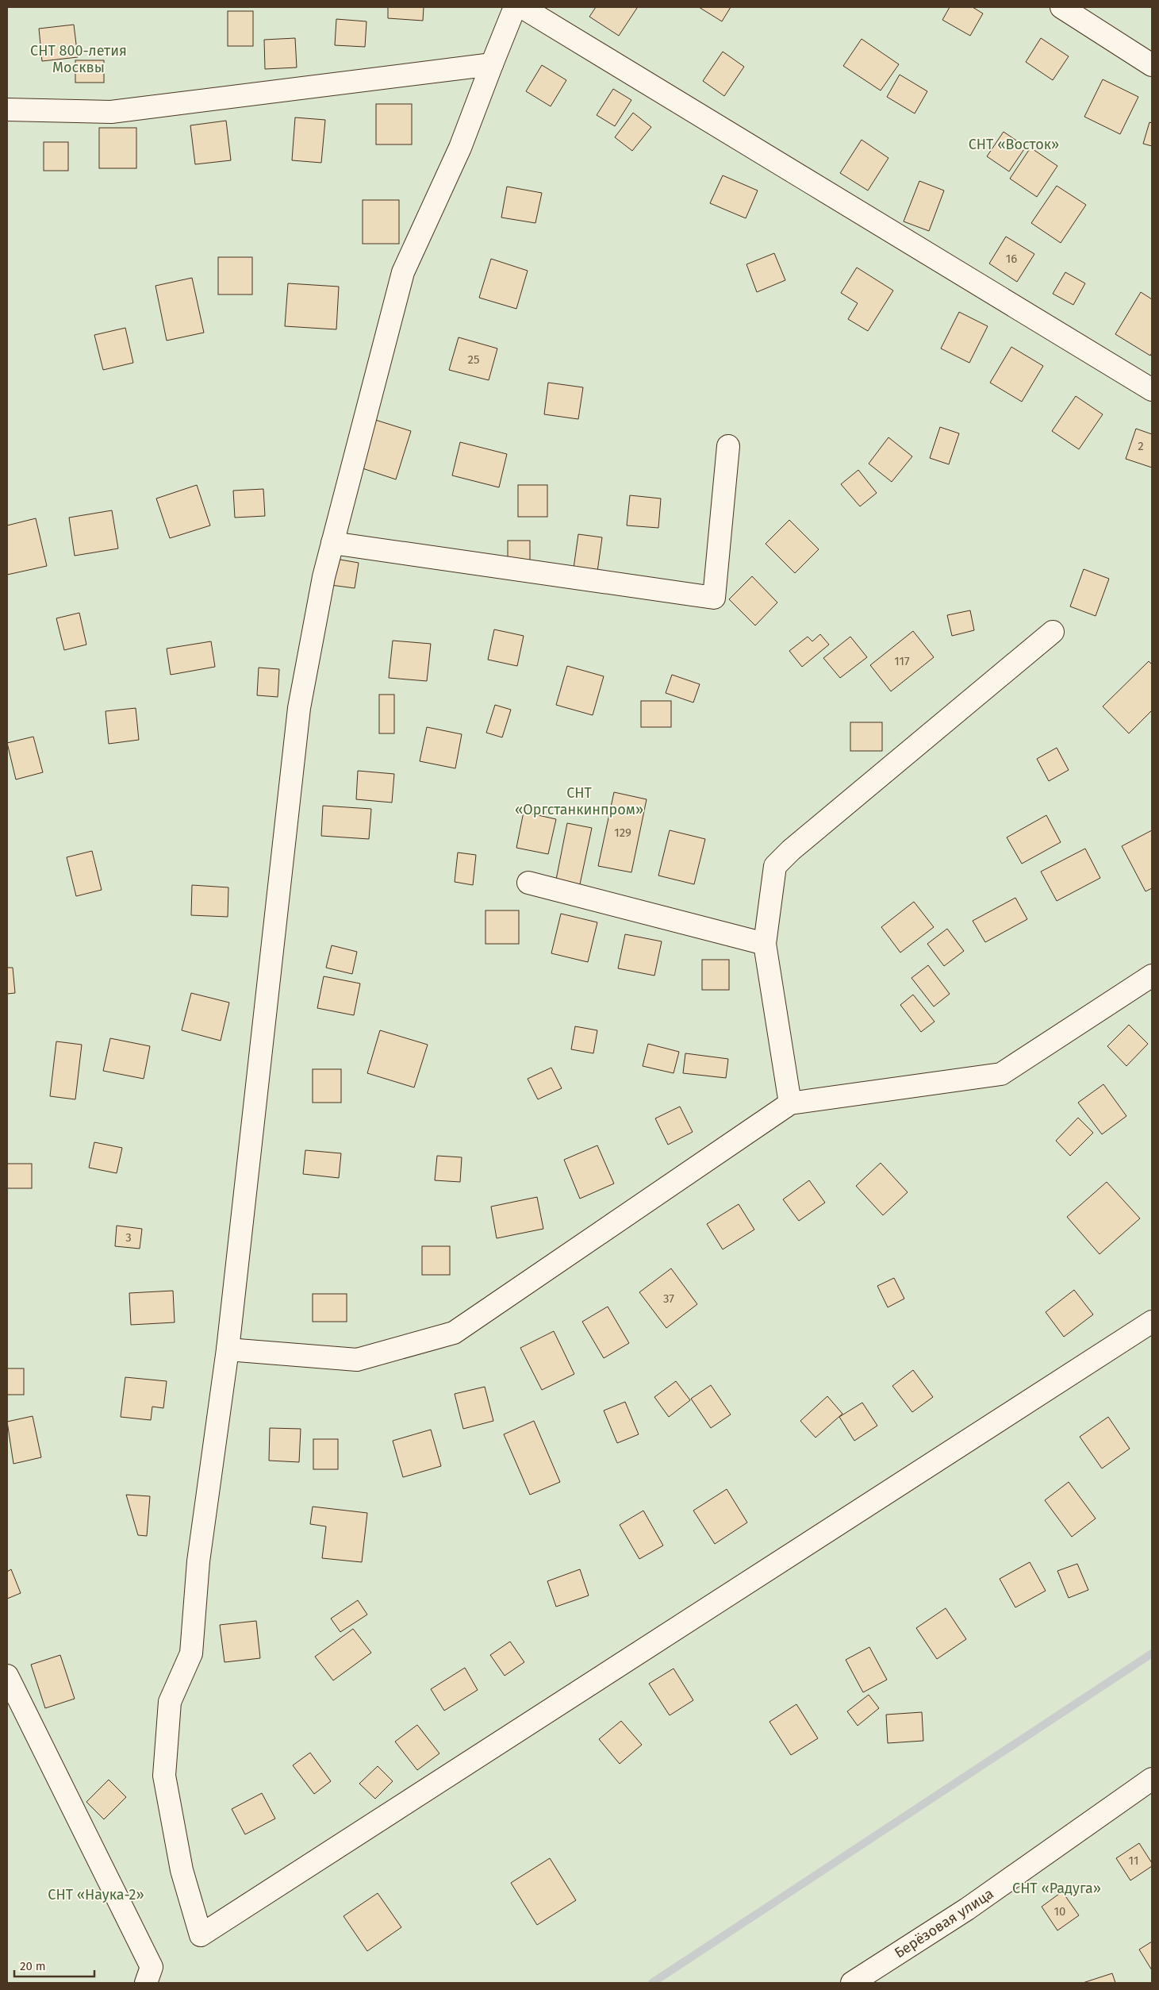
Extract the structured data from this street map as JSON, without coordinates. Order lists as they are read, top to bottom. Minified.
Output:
{"streets":{"street":["Берёзовая улица"]},"parks":["СНТ 800-летия Москвы","СНТ «Восток»","СНТ «Оргстанкинпром»","СНТ «Радуга»","СНТ «Наука-2»"],"house_numbers":["16","25","2","117","129","3","37","11","10"],"scale_bar":"20 m"}
